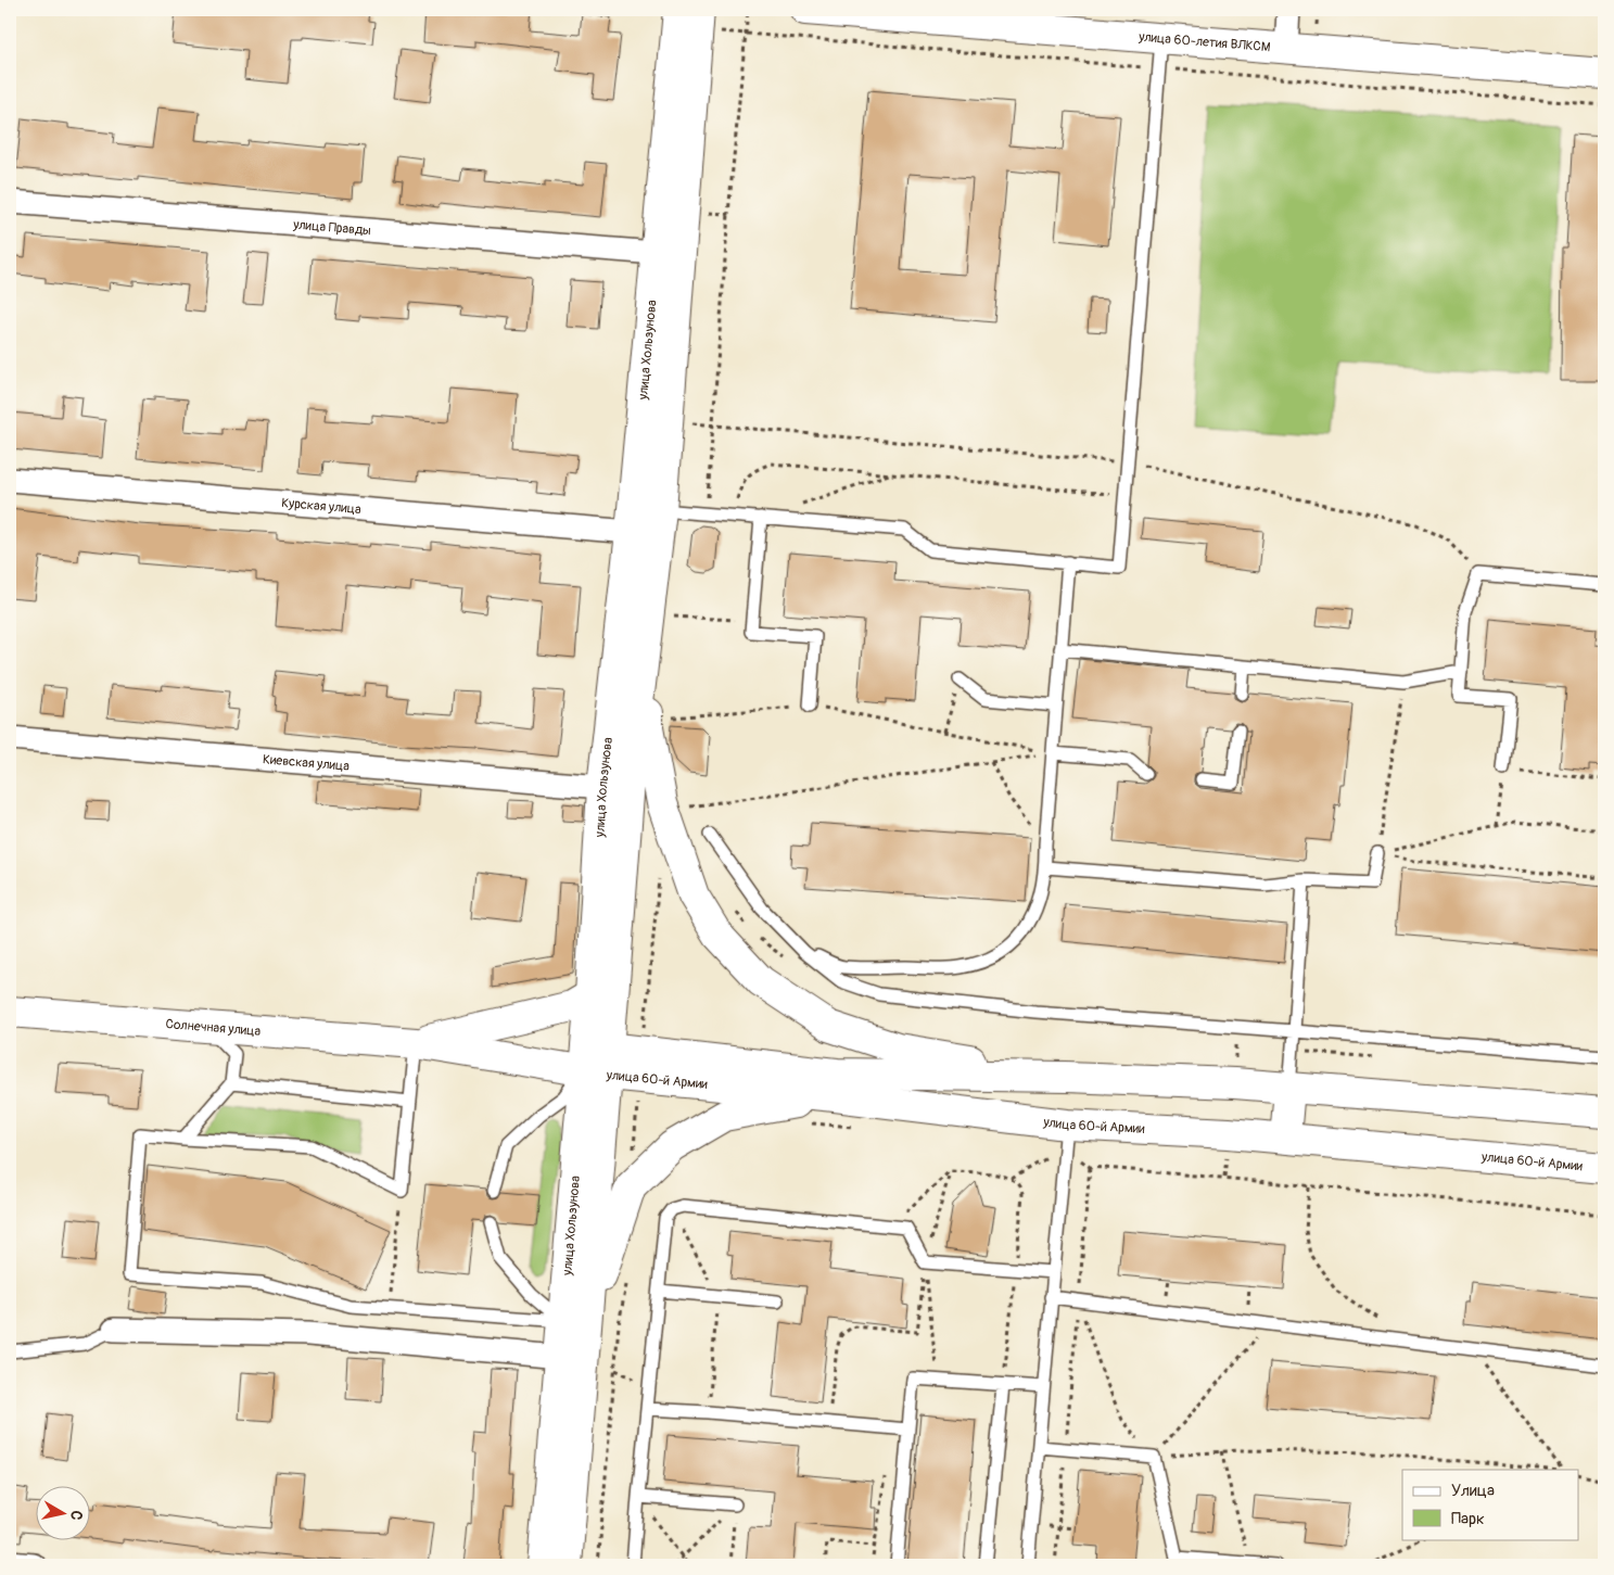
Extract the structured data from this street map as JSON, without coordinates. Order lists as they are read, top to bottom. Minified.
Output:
{"streets":{"main road":["улица 60-летия ВЛКСМ","улица Хользунова","Солнечная улица","улица 60-й Армии"],"street":["улица Правды","Курская улица","Киевская улица"]},"crossings":[["улица Правды","улица Хользунова"],["улица Хользунова","Курская улица"],["улица Хользунова","Киевская улица"],["улица Хользунова","Солнечная улица"],["улица Хользунова","улица 60-й Армии"],["Солнечная улица","улица 60-й Армии"]],"legend":["Улица","Парк"],"north":"right"}
